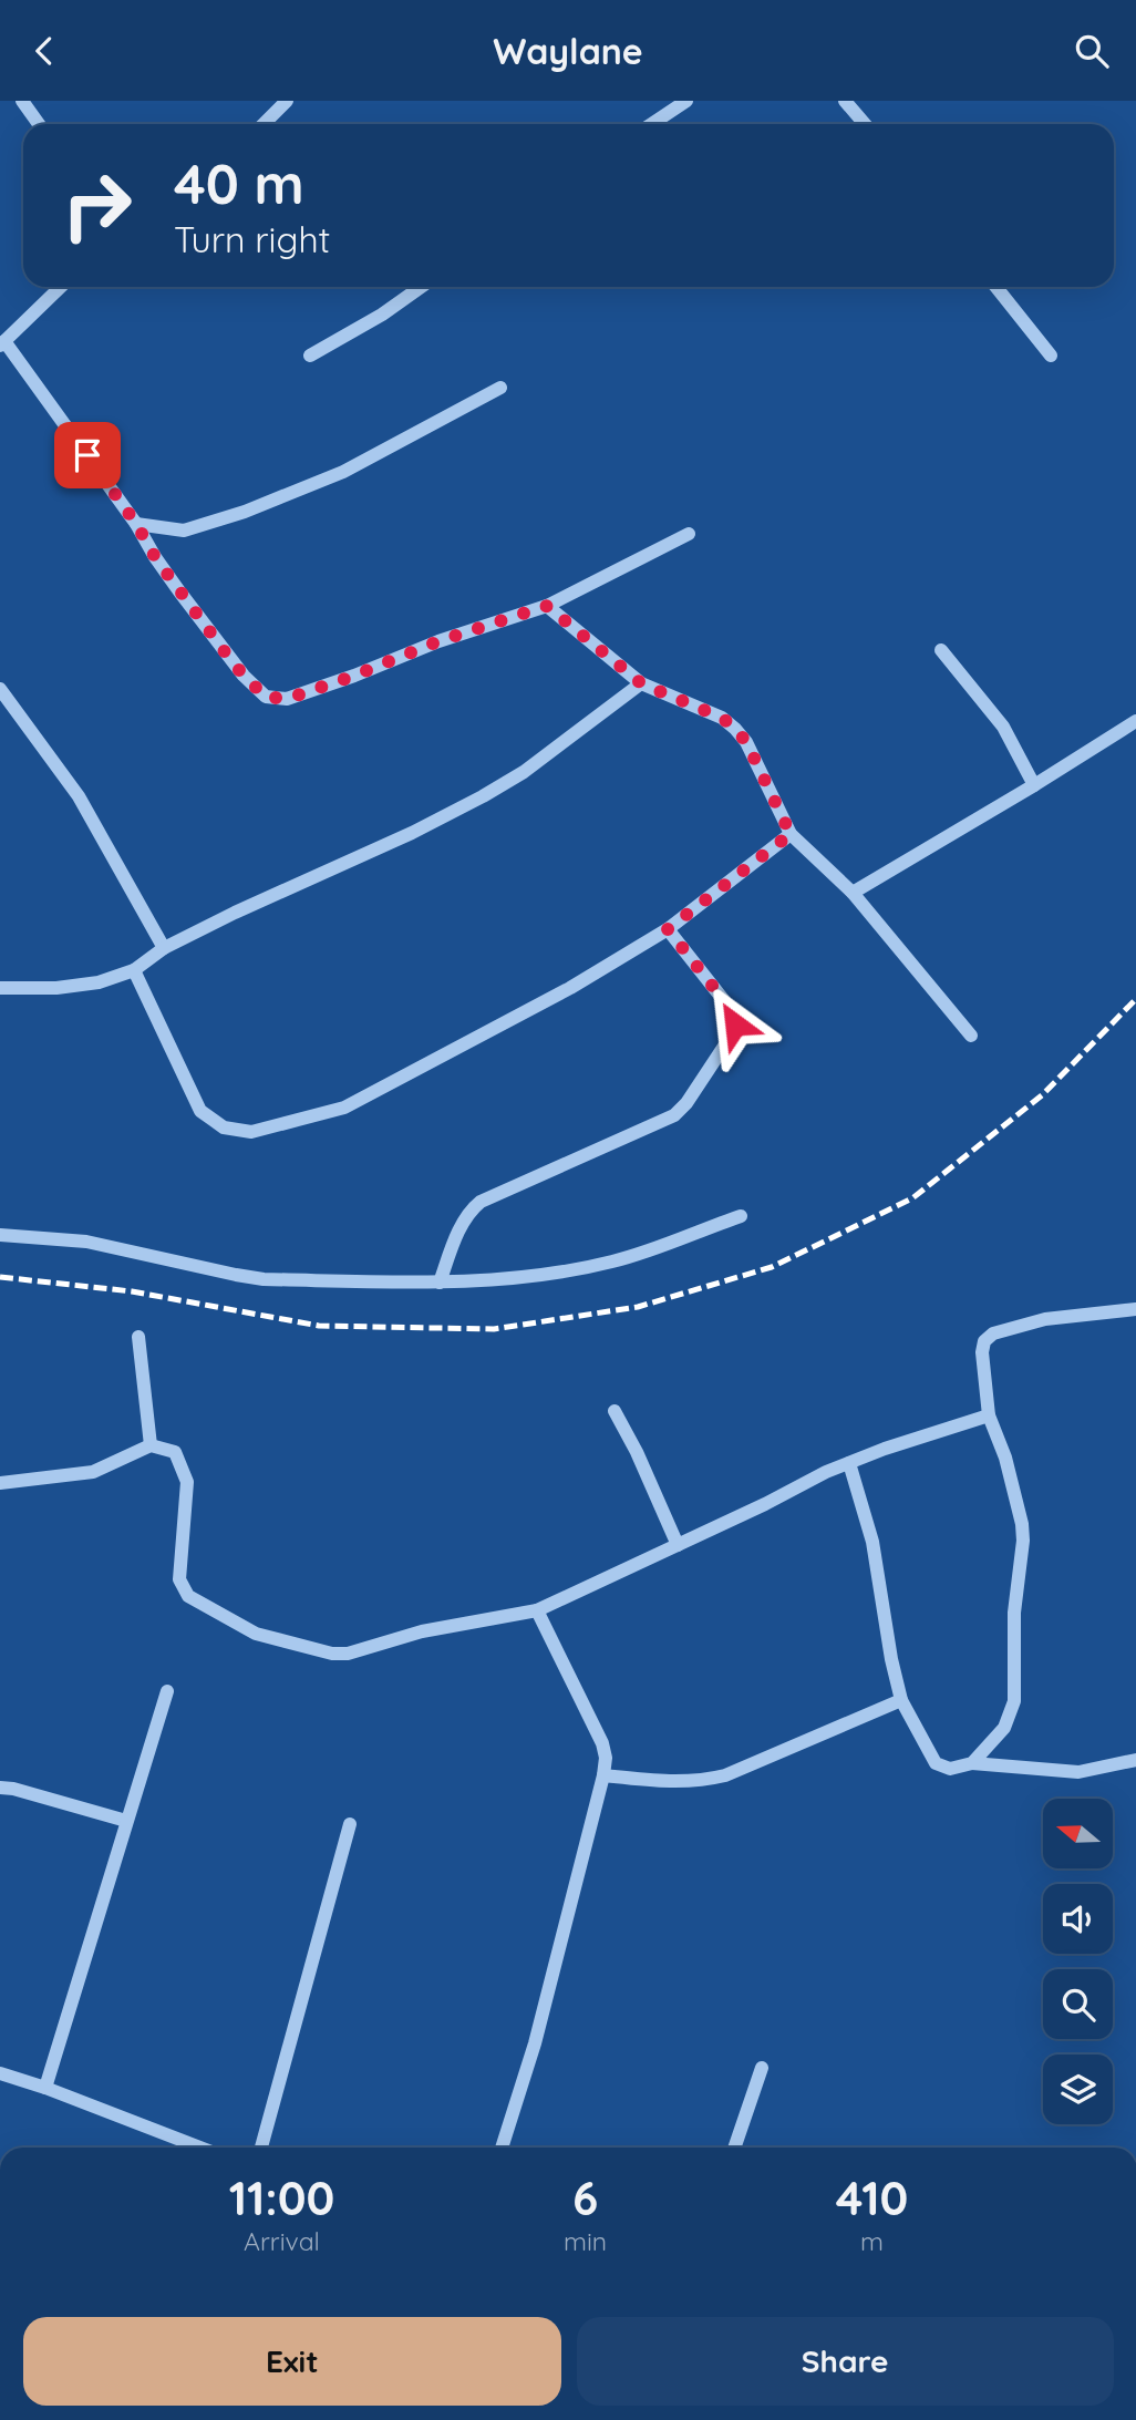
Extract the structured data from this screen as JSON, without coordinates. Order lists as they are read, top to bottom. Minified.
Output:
{"north":"left","page":{"header":"Waylane","turn":["40 m","Turn right"],"eta":["11:00","Arrival","6","min","410","m"],"buttons":["Exit","Share"]}}
